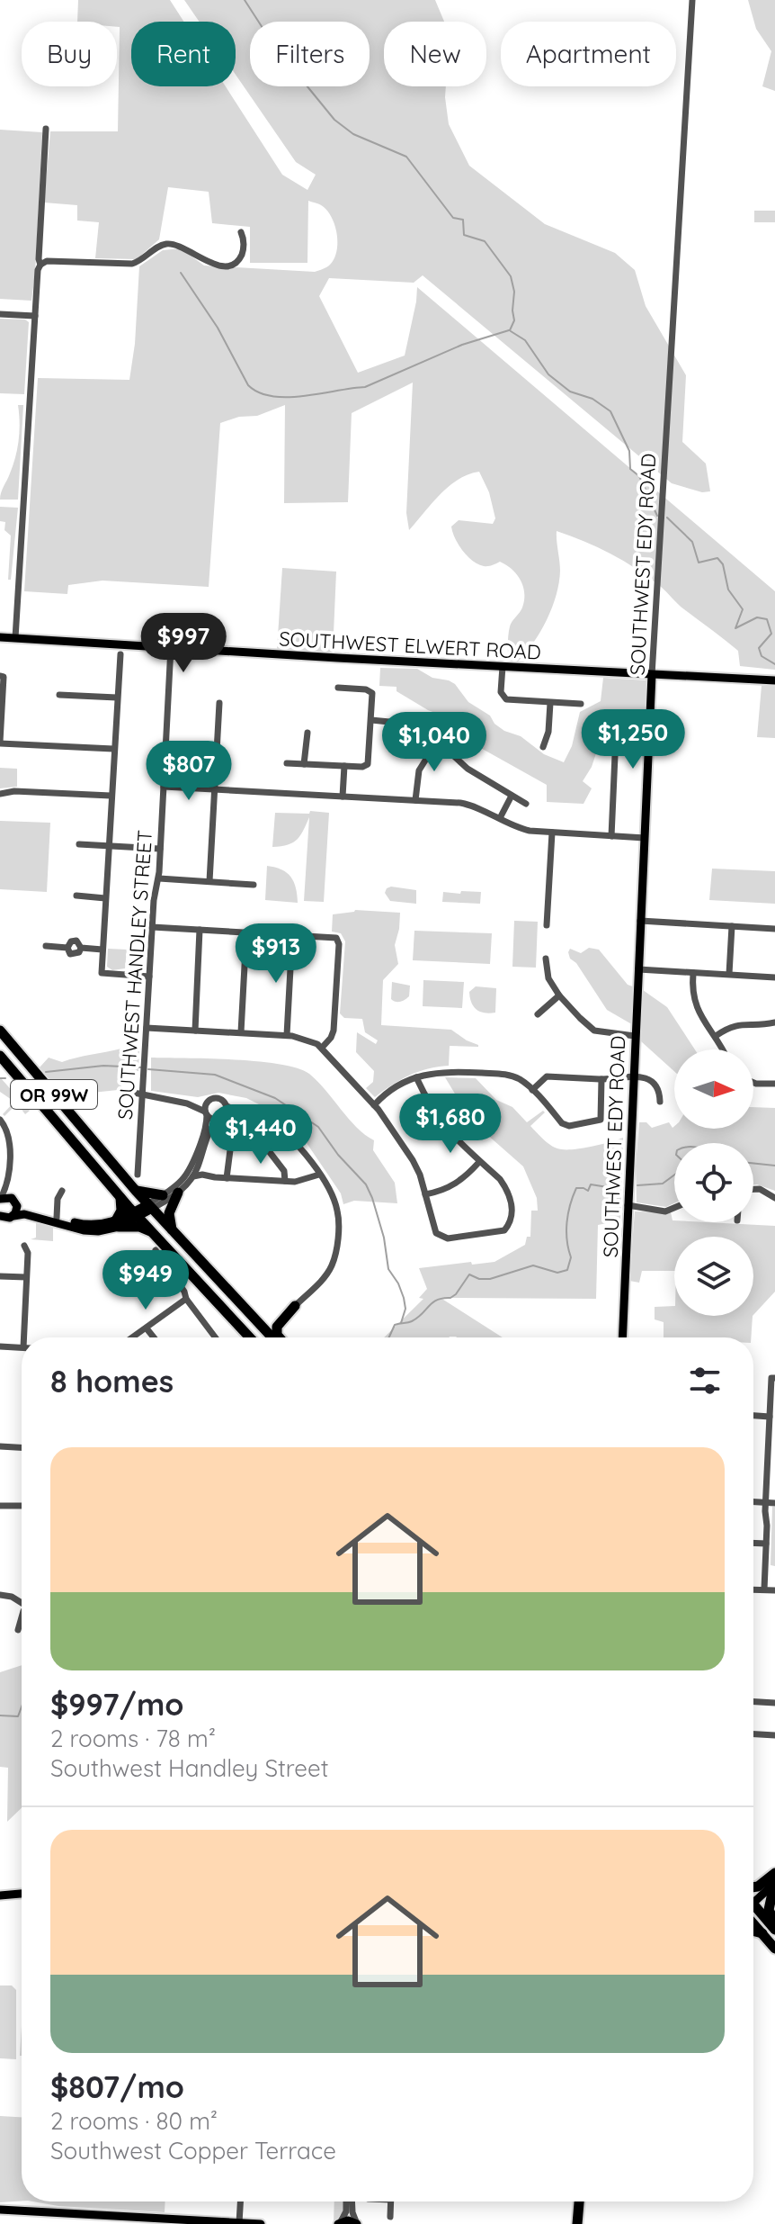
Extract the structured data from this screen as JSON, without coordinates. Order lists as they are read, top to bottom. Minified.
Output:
{"streets":{"highway":["OR 99W"],"main road":["SOUTHWEST EDY ROAD","SOUTHWEST ELWERT ROAD"],"street":["SOUTHWEST HANDLEY STREET"]},"crossings":[["SOUTHWEST EDY ROAD","SOUTHWEST ELWERT ROAD"],["SOUTHWEST ELWERT ROAD","SOUTHWEST HANDLEY STREET"]],"north":"right","page":{"chip":["Buy","Rent","Filters","New","Apartment"],"price":["$997","$1,250","$1,040","$807","$913","$1,680","$1,440","$949"],"heading":"8 homes","list":[{"name":"$997/mo","note":"2 rooms · 78 m² · Southwest Handley Street"},{"name":"$807/mo","note":"2 rooms · 80 m² · Southwest Copper Terrace"}]}}
